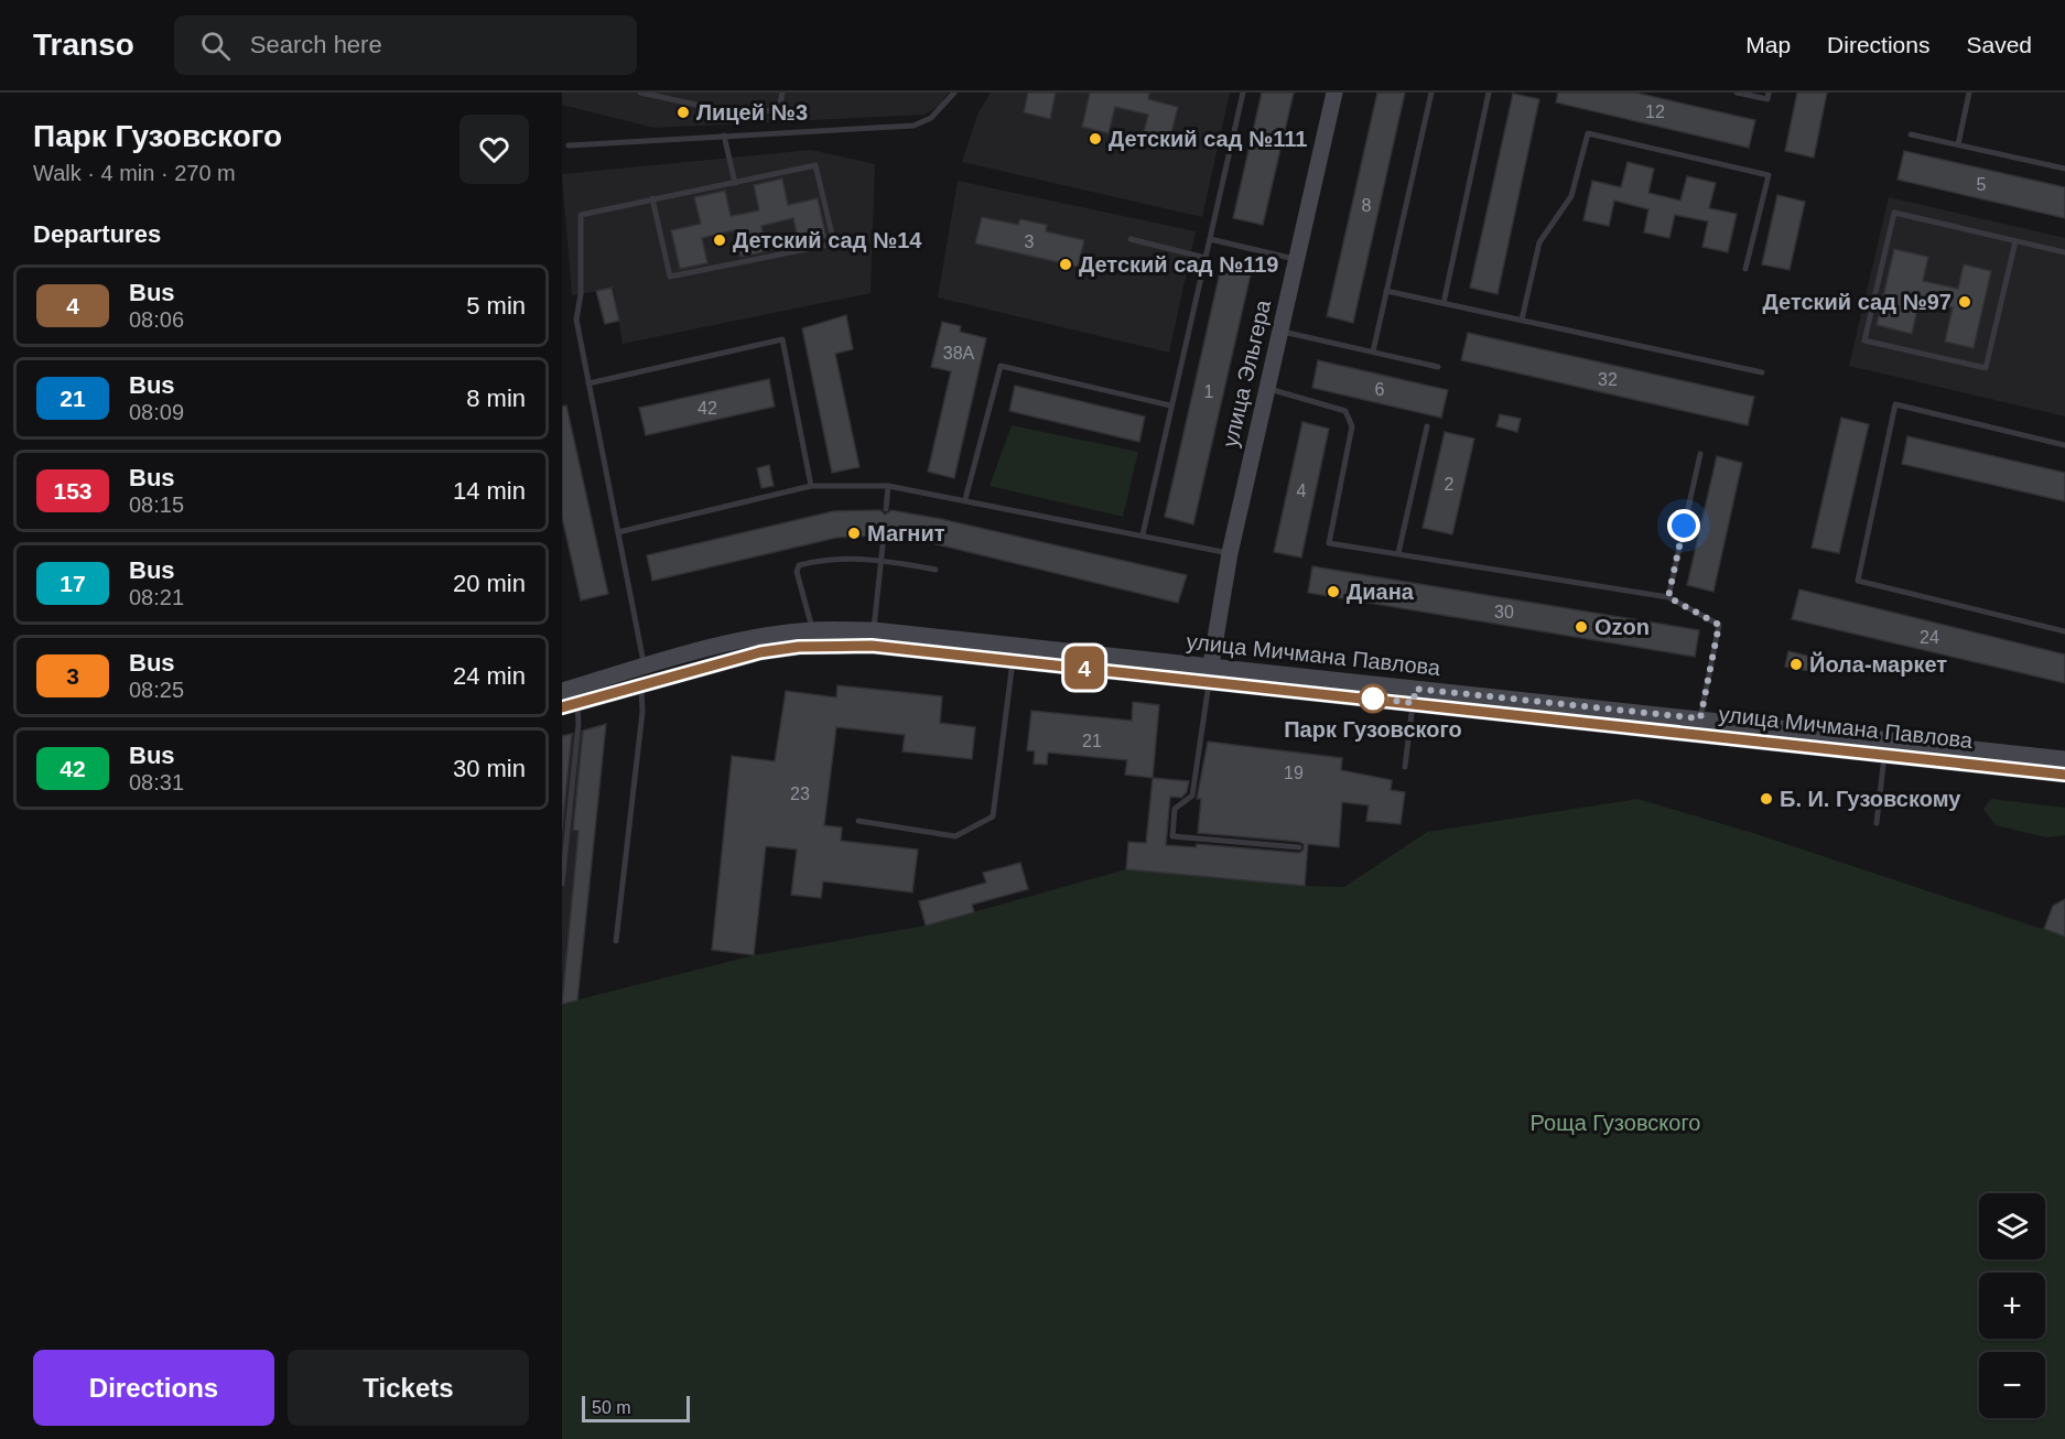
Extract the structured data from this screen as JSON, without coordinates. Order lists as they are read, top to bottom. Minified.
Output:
{"streets":{"main road":["улица Эльгера","улица Мичмана Павлова"]},"crossings":[["улица Эльгера","улица Мичмана Павлова"]],"parks":["Роща Гузовского"],"places":["Лицей №3","Детский сад №111","Детский сад №14","Детский сад №119","Детский сад №97","Магнит","Диана","Ozon","Йола-маркет","Парк Гузовского","Б. И. Гузовскому"],"lines":["bus line 4"],"house_numbers":["12","5","8","3","38А","32","6","1","42","2","4","30","24","21","19","23"],"scale_bar":"50 m","page":{"header":"Transo","search":"Search here","nav":["Map","Directions","Saved"],"heading":[["Парк Гузовского","Walk · 4 min · 270 m"],"Departures"],"on_map":"4","list":[{"mark":"4","name":"Bus","note":"08:06","value":"5 min"},{"mark":"21","name":"Bus","note":"08:09","value":"8 min"},{"mark":"153","name":"Bus","note":"08:15","value":"14 min"},{"mark":"17","name":"Bus","note":"08:21","value":"20 min"},{"mark":"3","name":"Bus","note":"08:25","value":"24 min"},{"mark":"42","name":"Bus","note":"08:31","value":"30 min"}],"map_buttons":["+","−"],"buttons":["Directions","Tickets"],"scale":"50 m"}}
